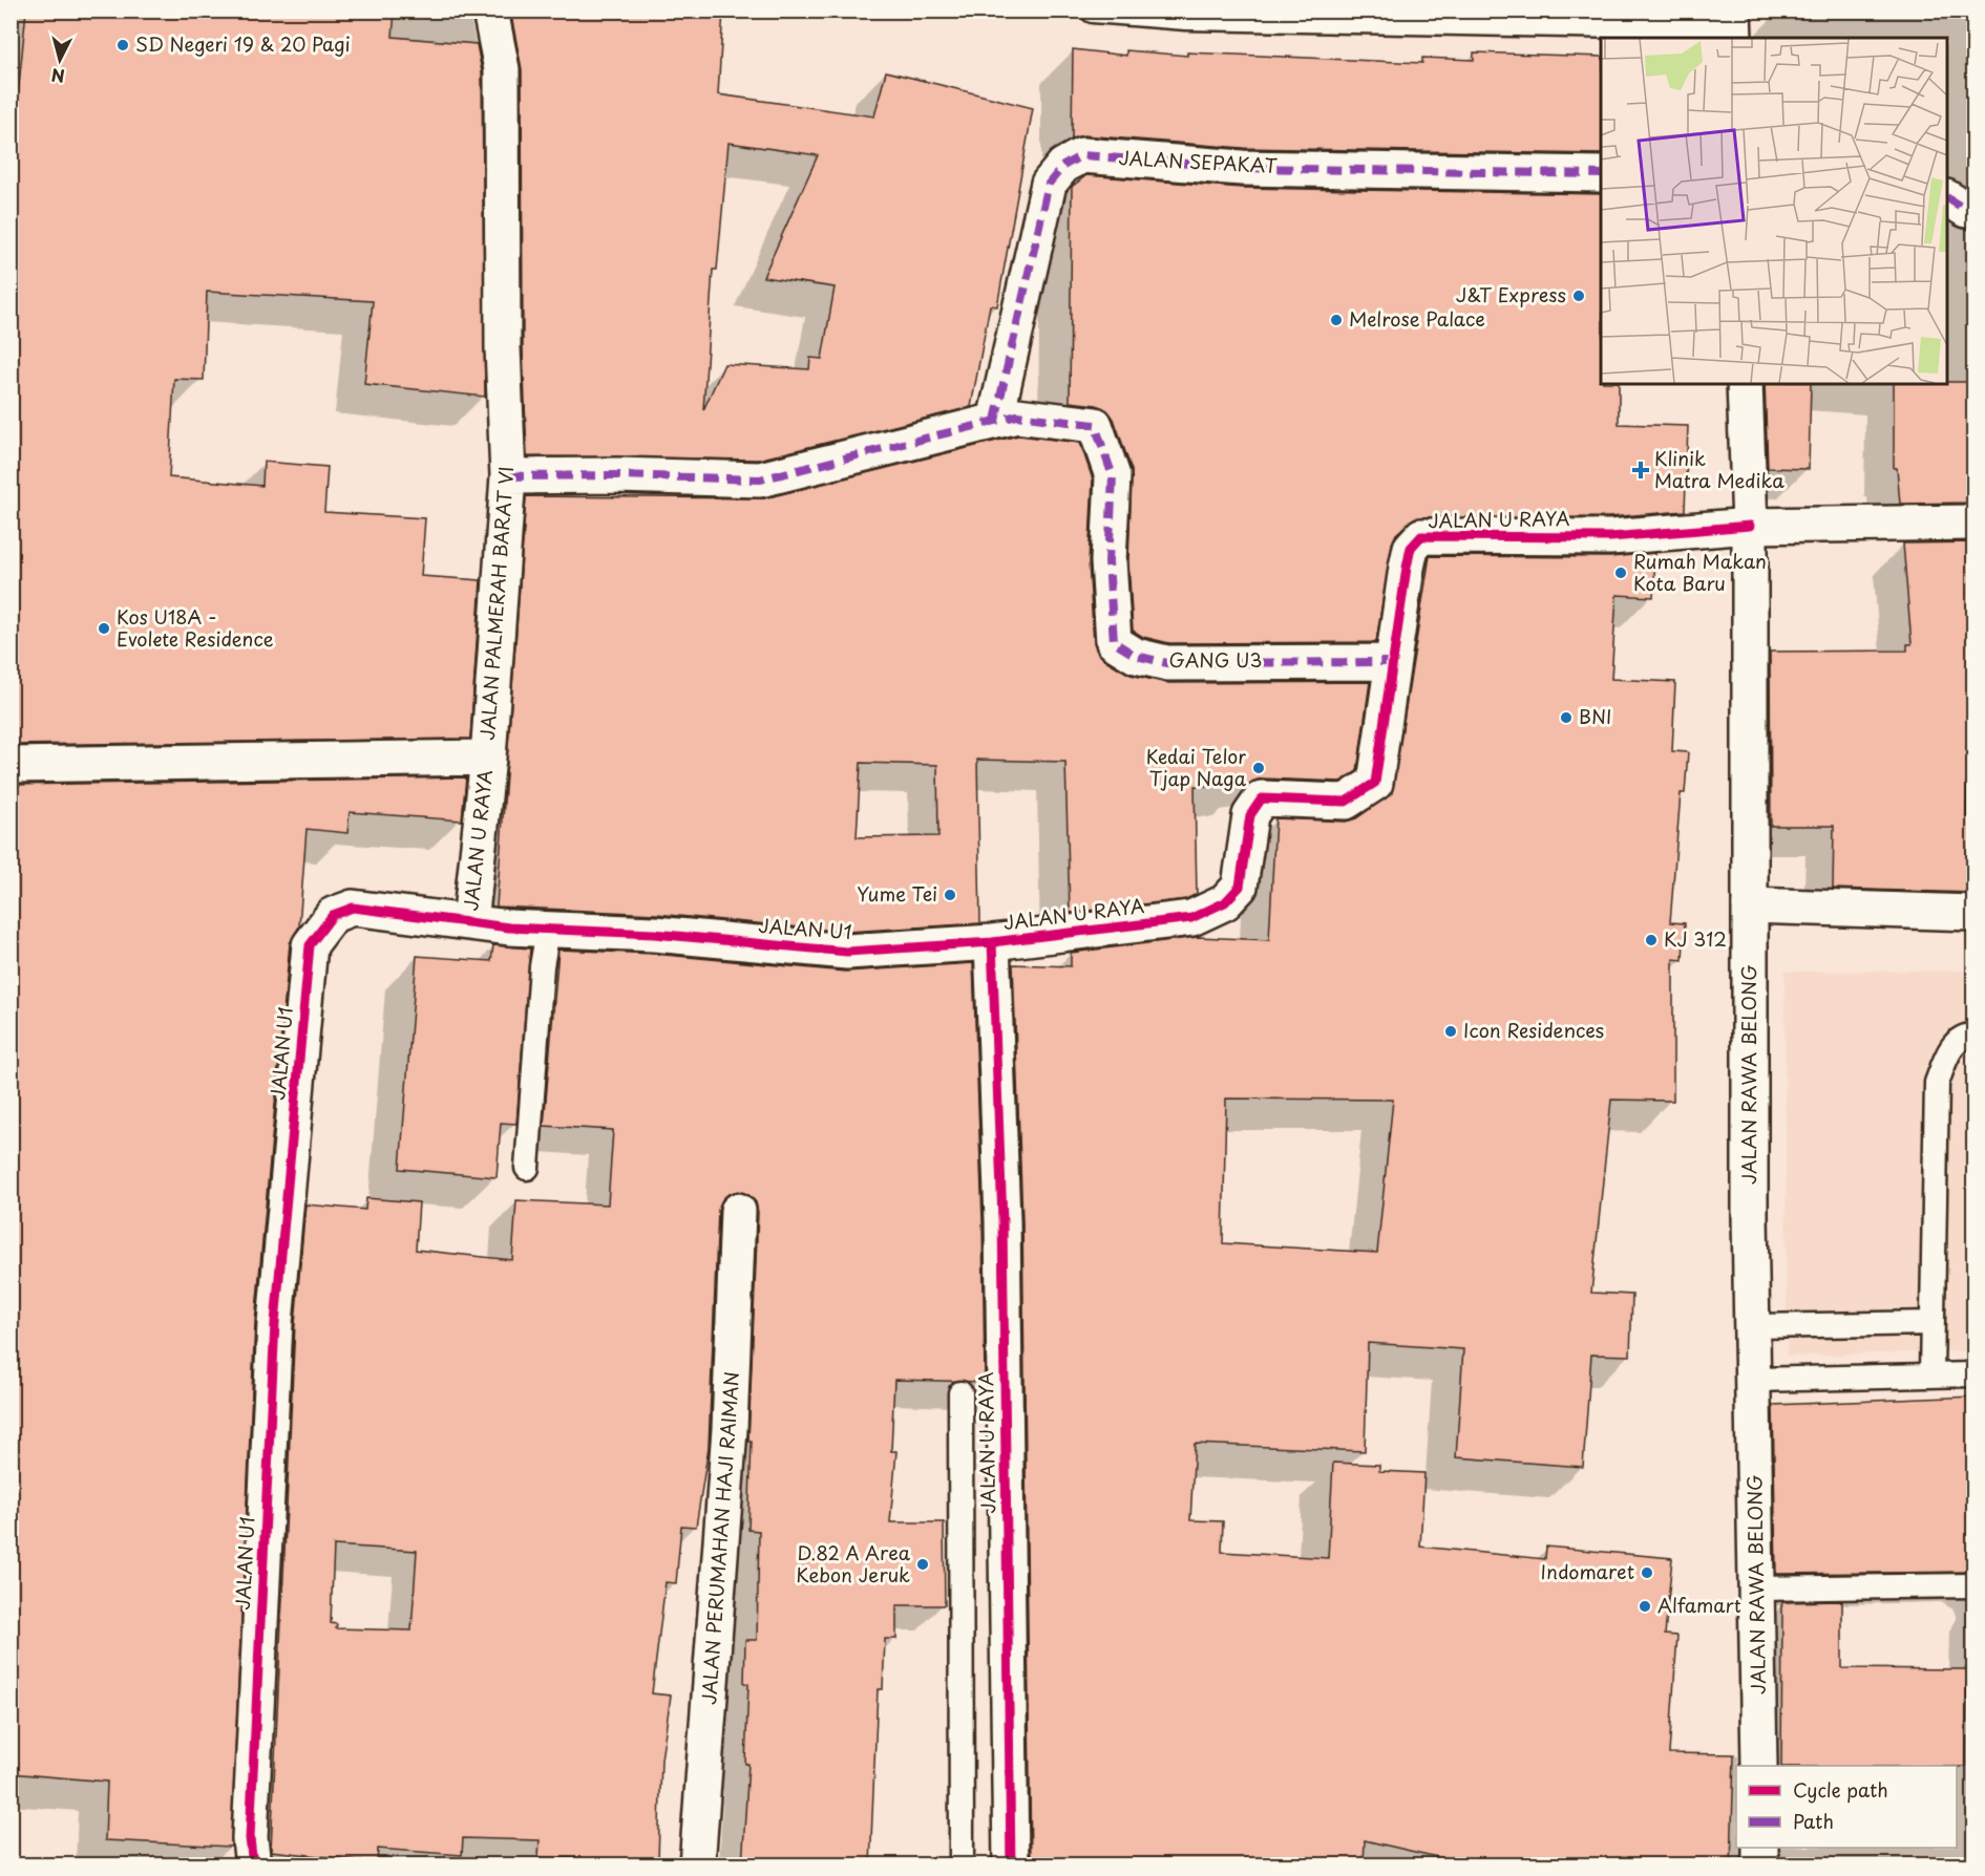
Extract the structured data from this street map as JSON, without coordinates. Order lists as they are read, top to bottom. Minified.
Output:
{"streets":{"street":["JALAN SEPAKAT","JALAN U RAYA","JALAN PALMERAH BARAT VI","GANG U3","JALAN U1","JALAN RAWA BELONG","JALAN PERUMAHAN HAJI RAIMAN"]},"crossings":[["JALAN SEPAKAT","GANG U3"],["JALAN U RAYA","JALAN PALMERAH BARAT VI"],["JALAN U RAYA","GANG U3"],["JALAN U RAYA","JALAN U1"],["JALAN U RAYA","JALAN RAWA BELONG"]],"places":{"other":["SD Negeri 19 & 20 Pagi","J&T Express","Melrose Palace","Rumah Makan Kota Baru","Kos U18A - Evolete Residence","BNI","Kedai Telor Tjap Naga","Yume Tei","KJ 312","Icon Residences","D.82 A Area Kebon Jeruk","Indomaret","Alfamart"],"health":["Klinik Matra Medika"]},"legend":["Cycle path","Path"],"north":"bottom"}
